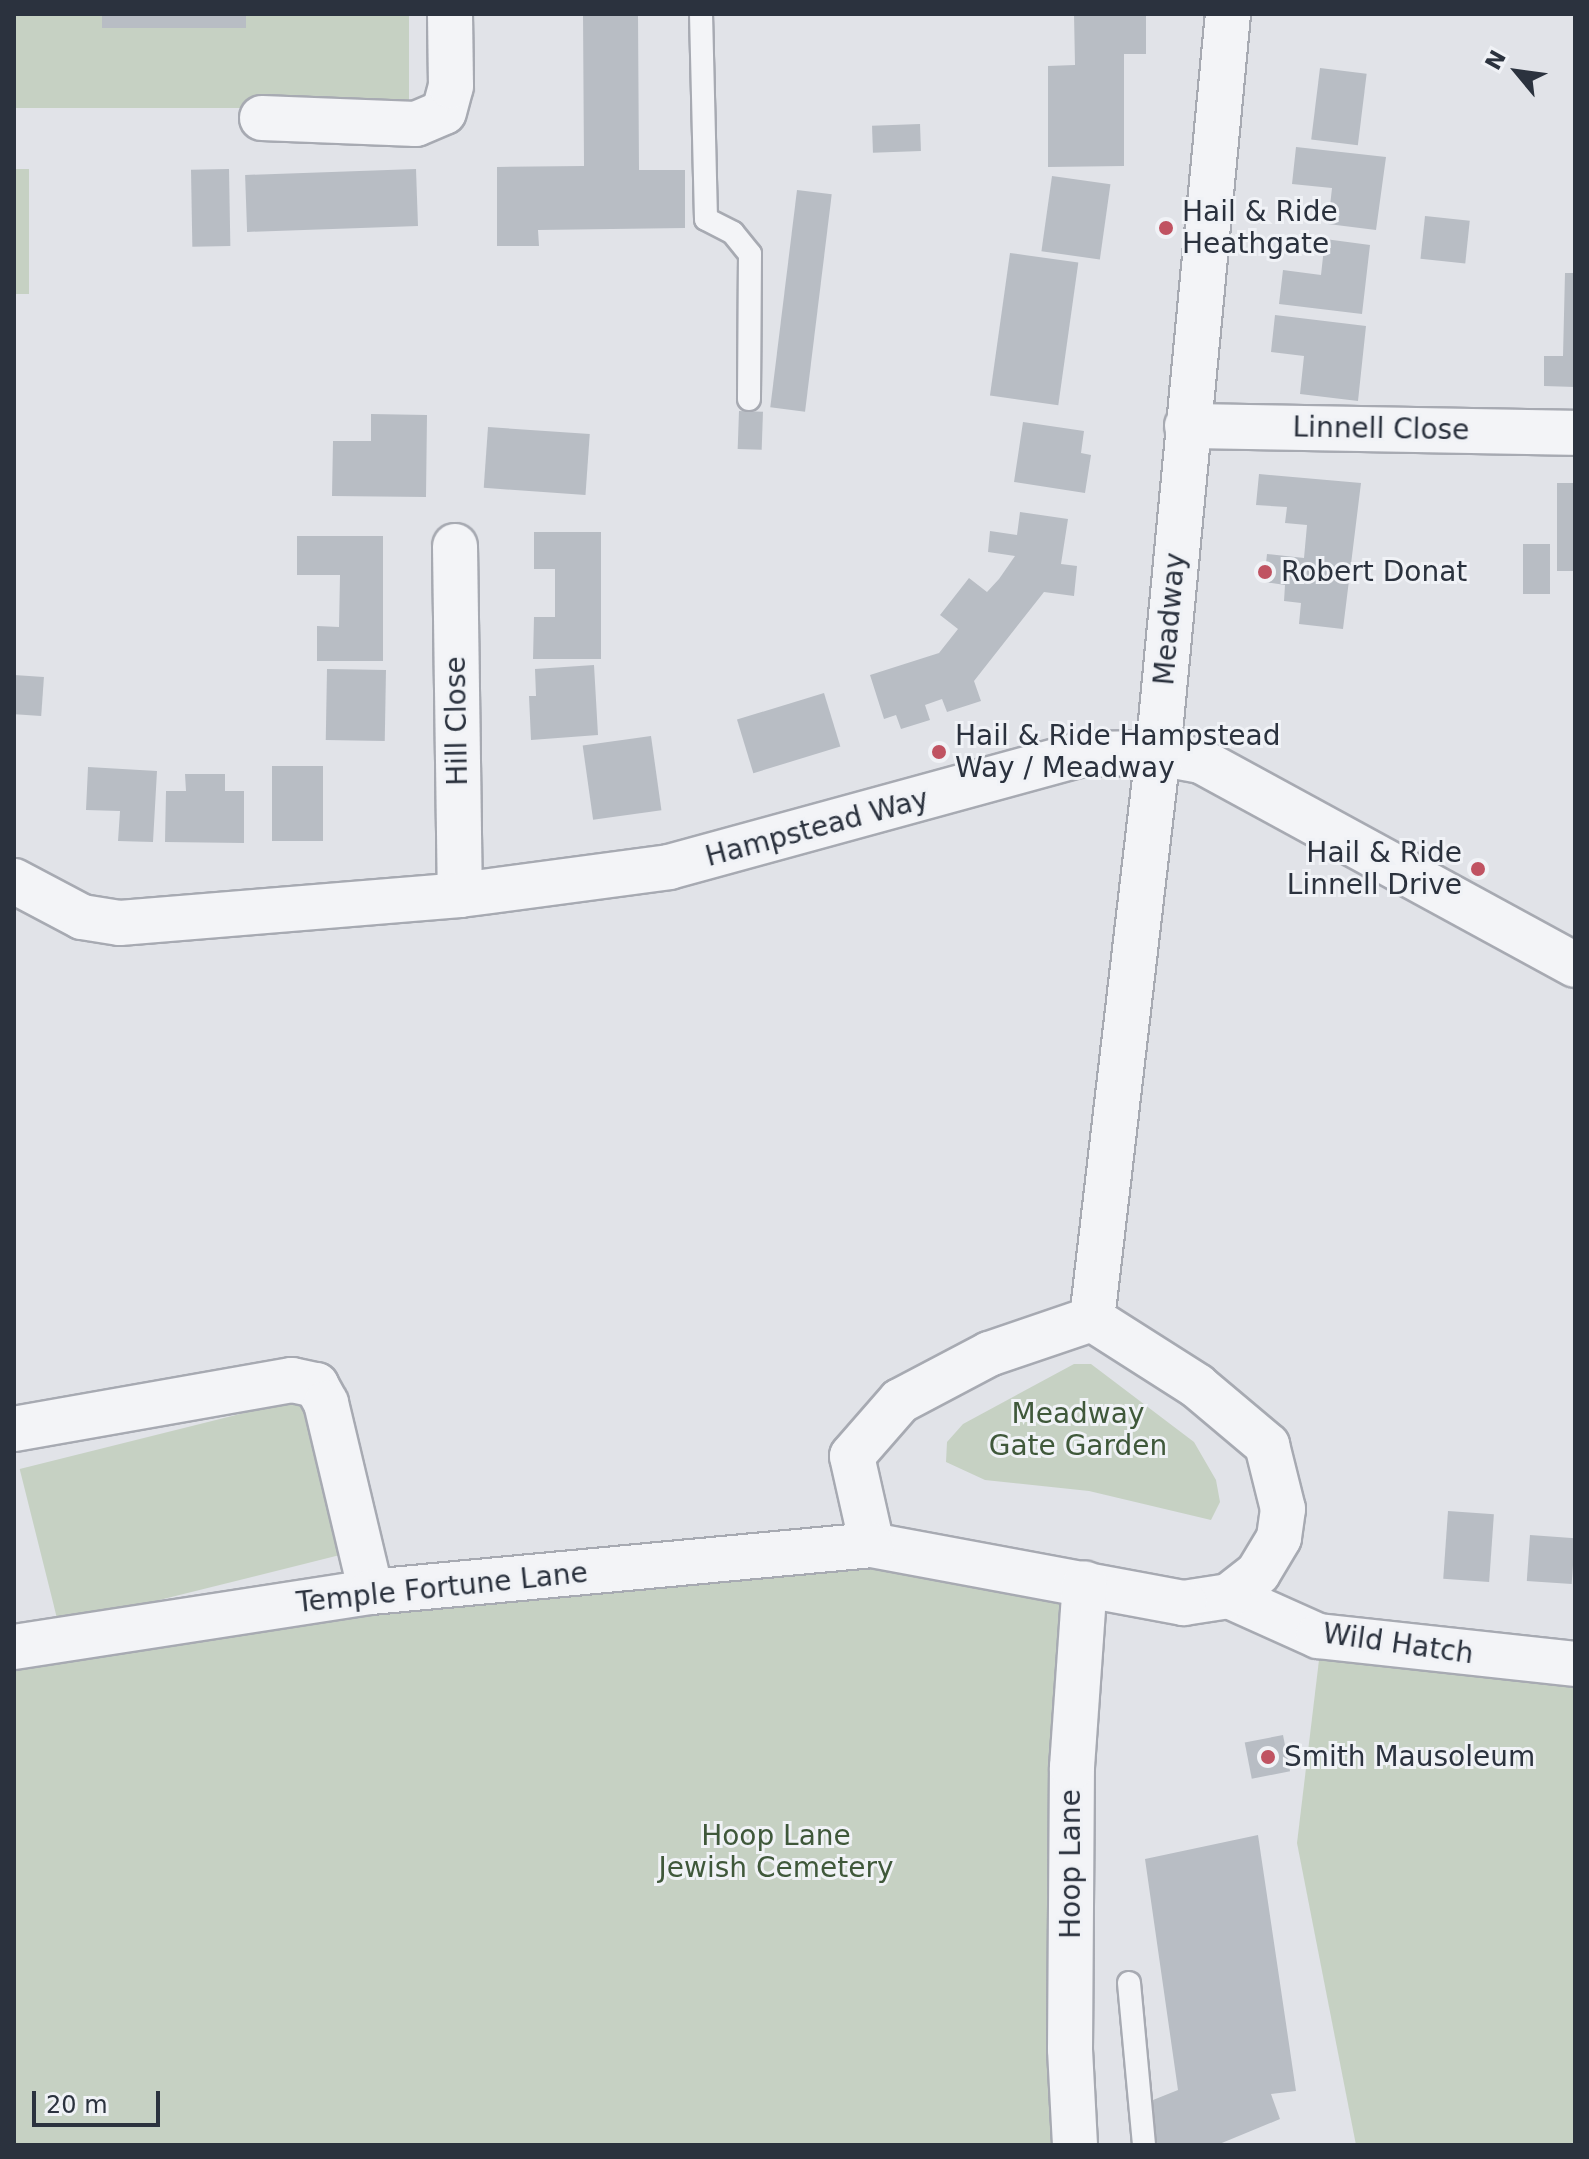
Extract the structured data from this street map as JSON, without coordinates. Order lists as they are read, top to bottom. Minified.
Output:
{"streets":{"street":["Linnell Close","Meadway","Hill Close","Hampstead Way","Temple Fortune Lane","Wild Hatch","Hoop Lane"]},"crossings":[["Linnell Close","Meadway"],["Meadway","Hampstead Way"],["Hill Close","Hampstead Way"],["Temple Fortune Lane","Wild Hatch"],["Temple Fortune Lane","Hoop Lane"]],"parks":["Meadway Gate Garden","Hoop Lane Jewish Cemetery"],"places":["Hail & Ride Heathgate","Robert Donat","Hail & Ride Hampstead Way / Meadway","Hail & Ride Linnell Drive","Smith Mausoleum"],"scale_bar":"20 m","north":"top left"}
